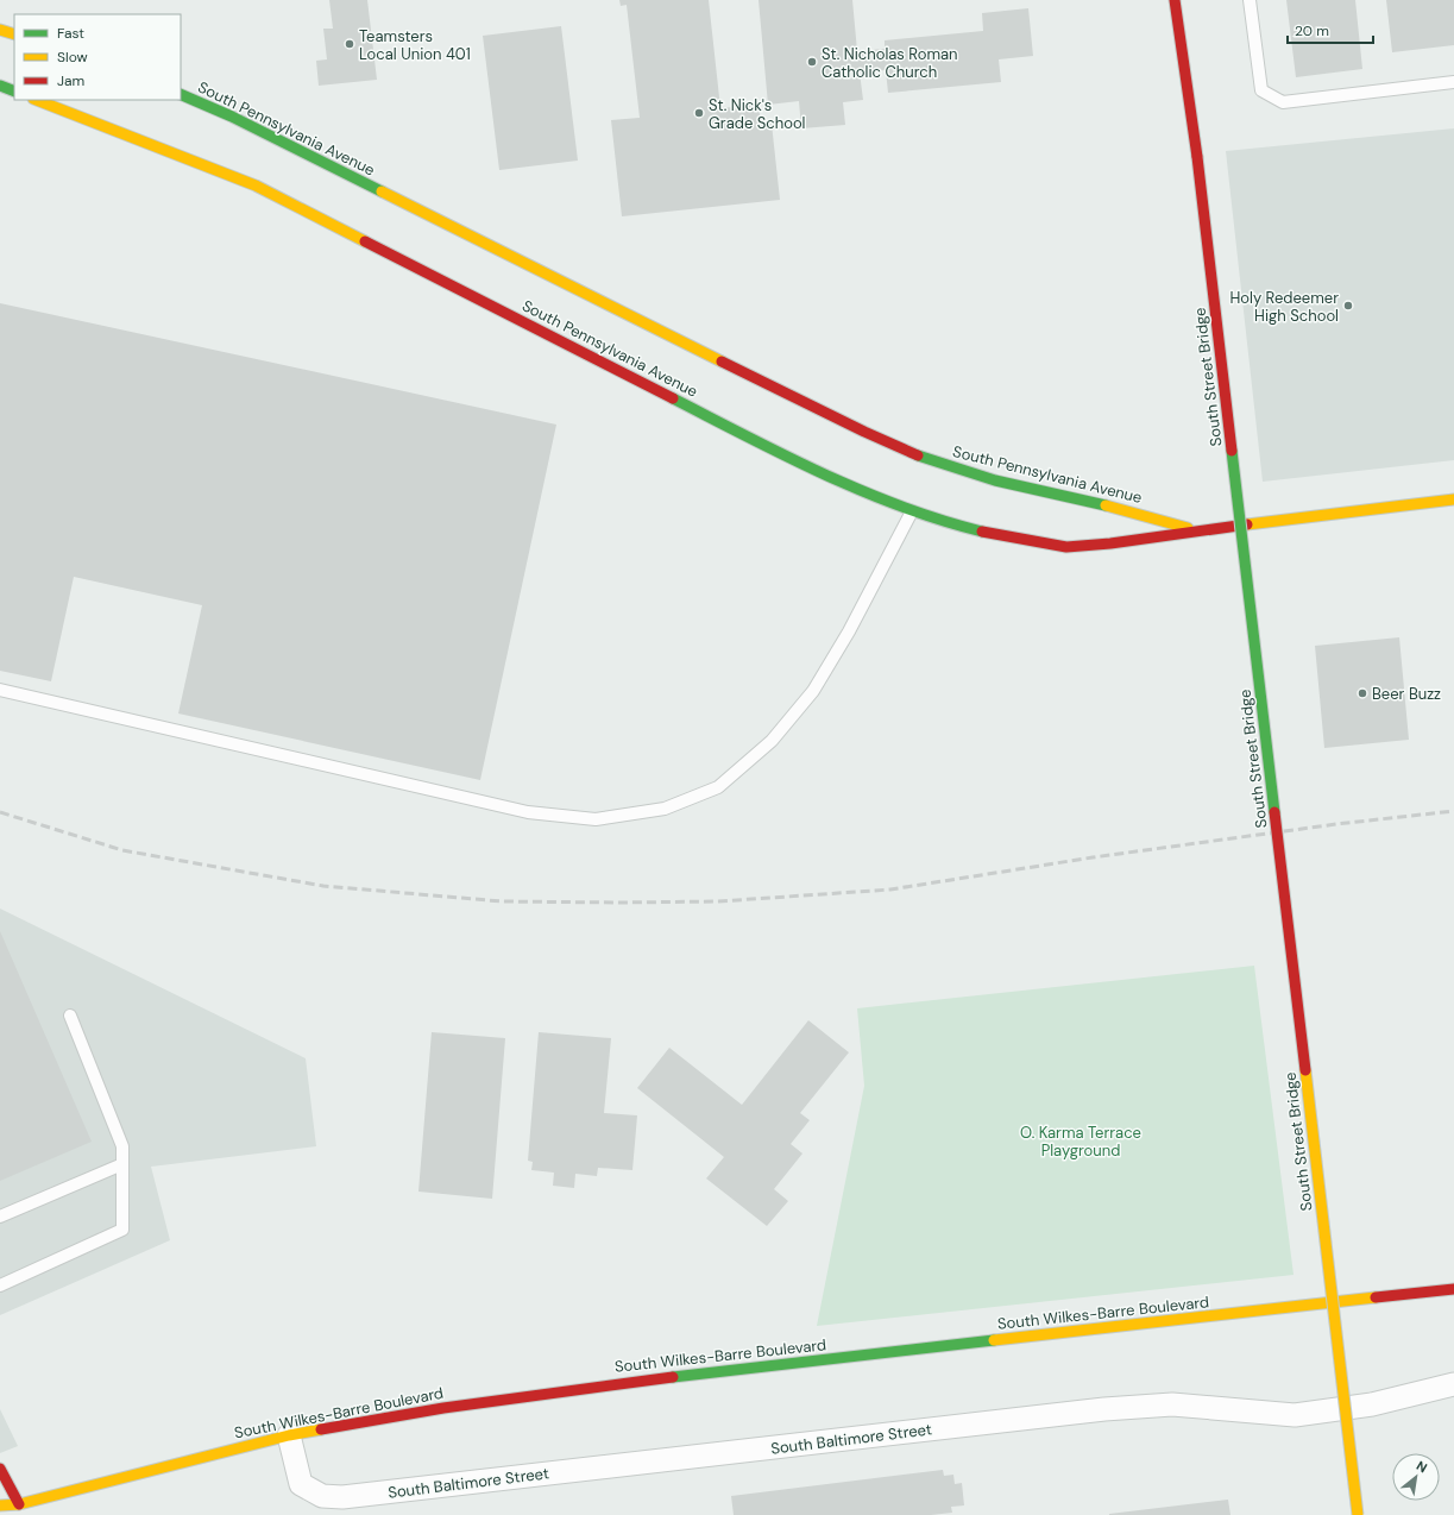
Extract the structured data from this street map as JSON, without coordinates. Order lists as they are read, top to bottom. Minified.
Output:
{"streets":{"main road":["South Pennsylvania Avenue","South Street Bridge","South Wilkes-Barre Boulevard"],"street":["South Baltimore Street"]},"crossings":[["South Wilkes-Barre Boulevard","South Baltimore Street"]],"parks":["O. Karma Terrace Playground"],"places":["Teamsters Local Union 401","St. Nicholas Roman Catholic Church","St. Nick's Grade School","Holy Redeemer High School","Beer Buzz"],"legend":["Fast","Slow","Jam"],"scale_bar":"20 m","north":"top right"}
